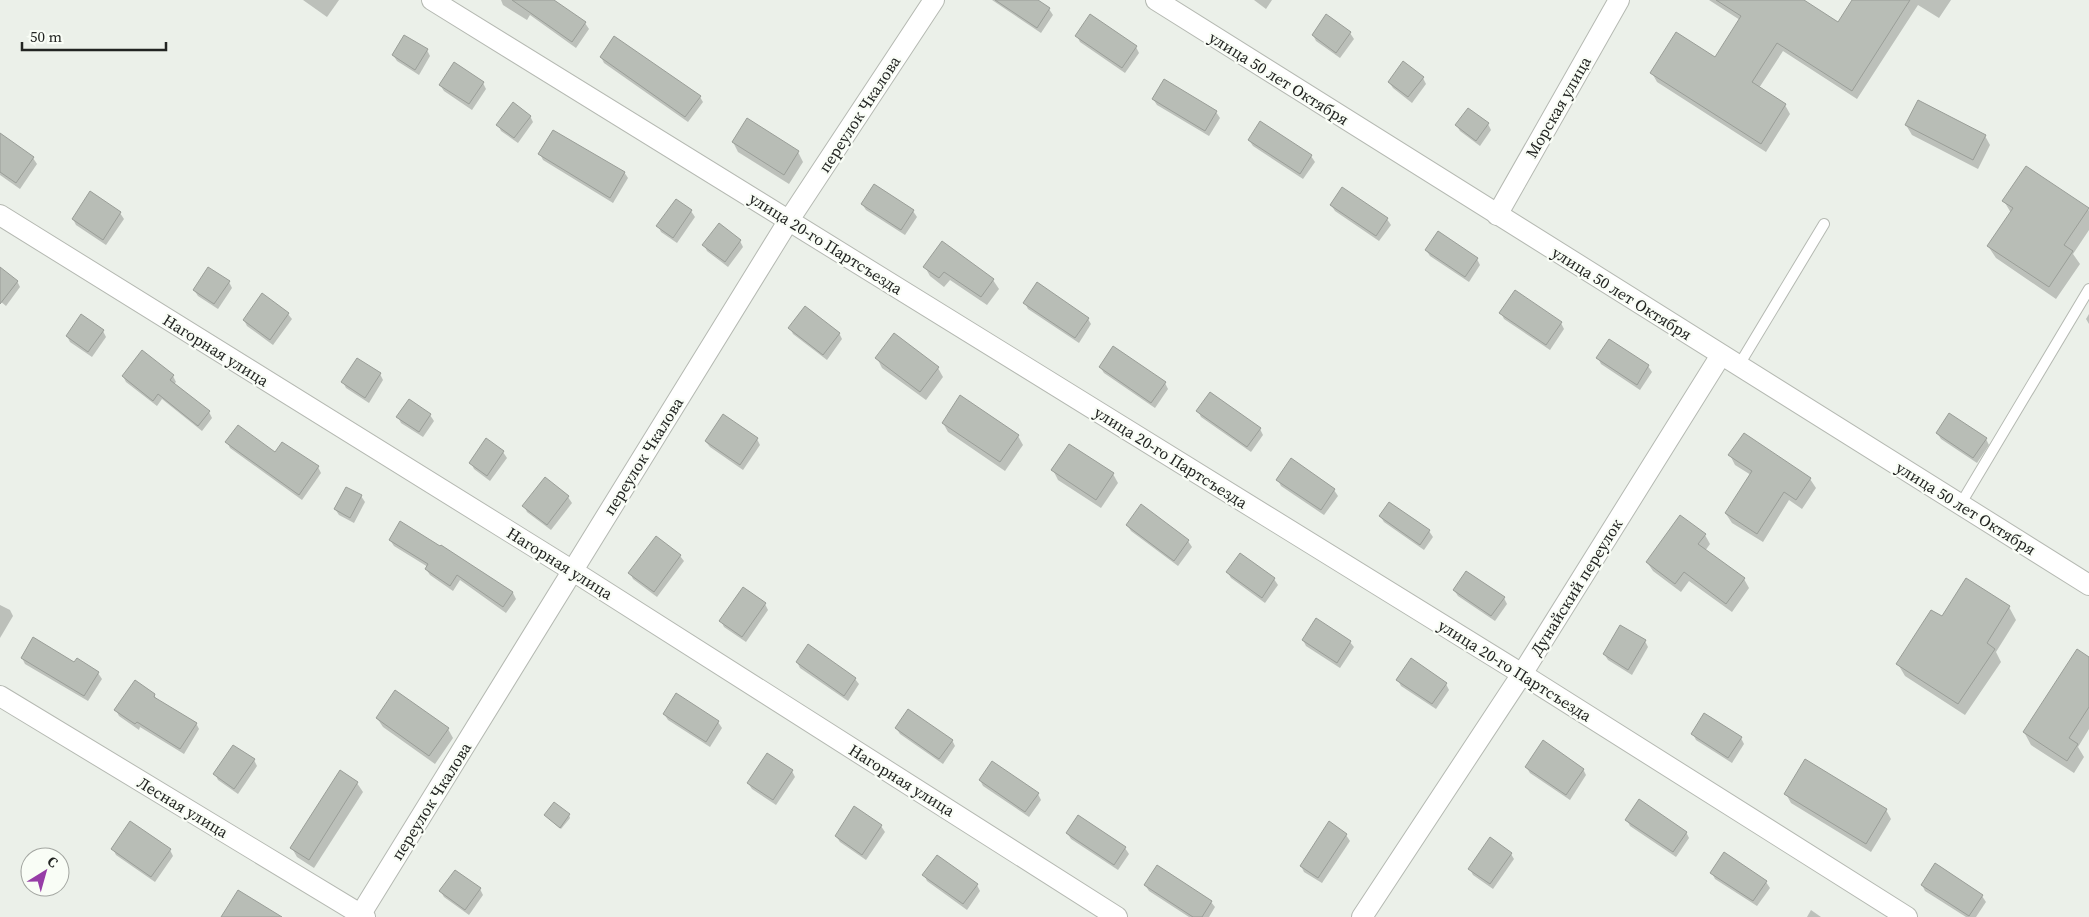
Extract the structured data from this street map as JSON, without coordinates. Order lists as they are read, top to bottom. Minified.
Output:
{"streets":{"street":["улица 50 лет Октября","Морская улица","переулок Чкалова","улица 20-го Партсъезда","Нагорная улица","Дунайский переулок","Лесная улица"]},"crossings":[["улица 50 лет Октября","Морская улица"],["улица 50 лет Октября","Дунайский переулок"],["переулок Чкалова","улица 20-го Партсъезда"],["переулок Чкалова","Нагорная улица"],["переулок Чкалова","Лесная улица"],["улица 20-го Партсъезда","Дунайский переулок"]],"scale_bar":"50 m","north":"top right"}
